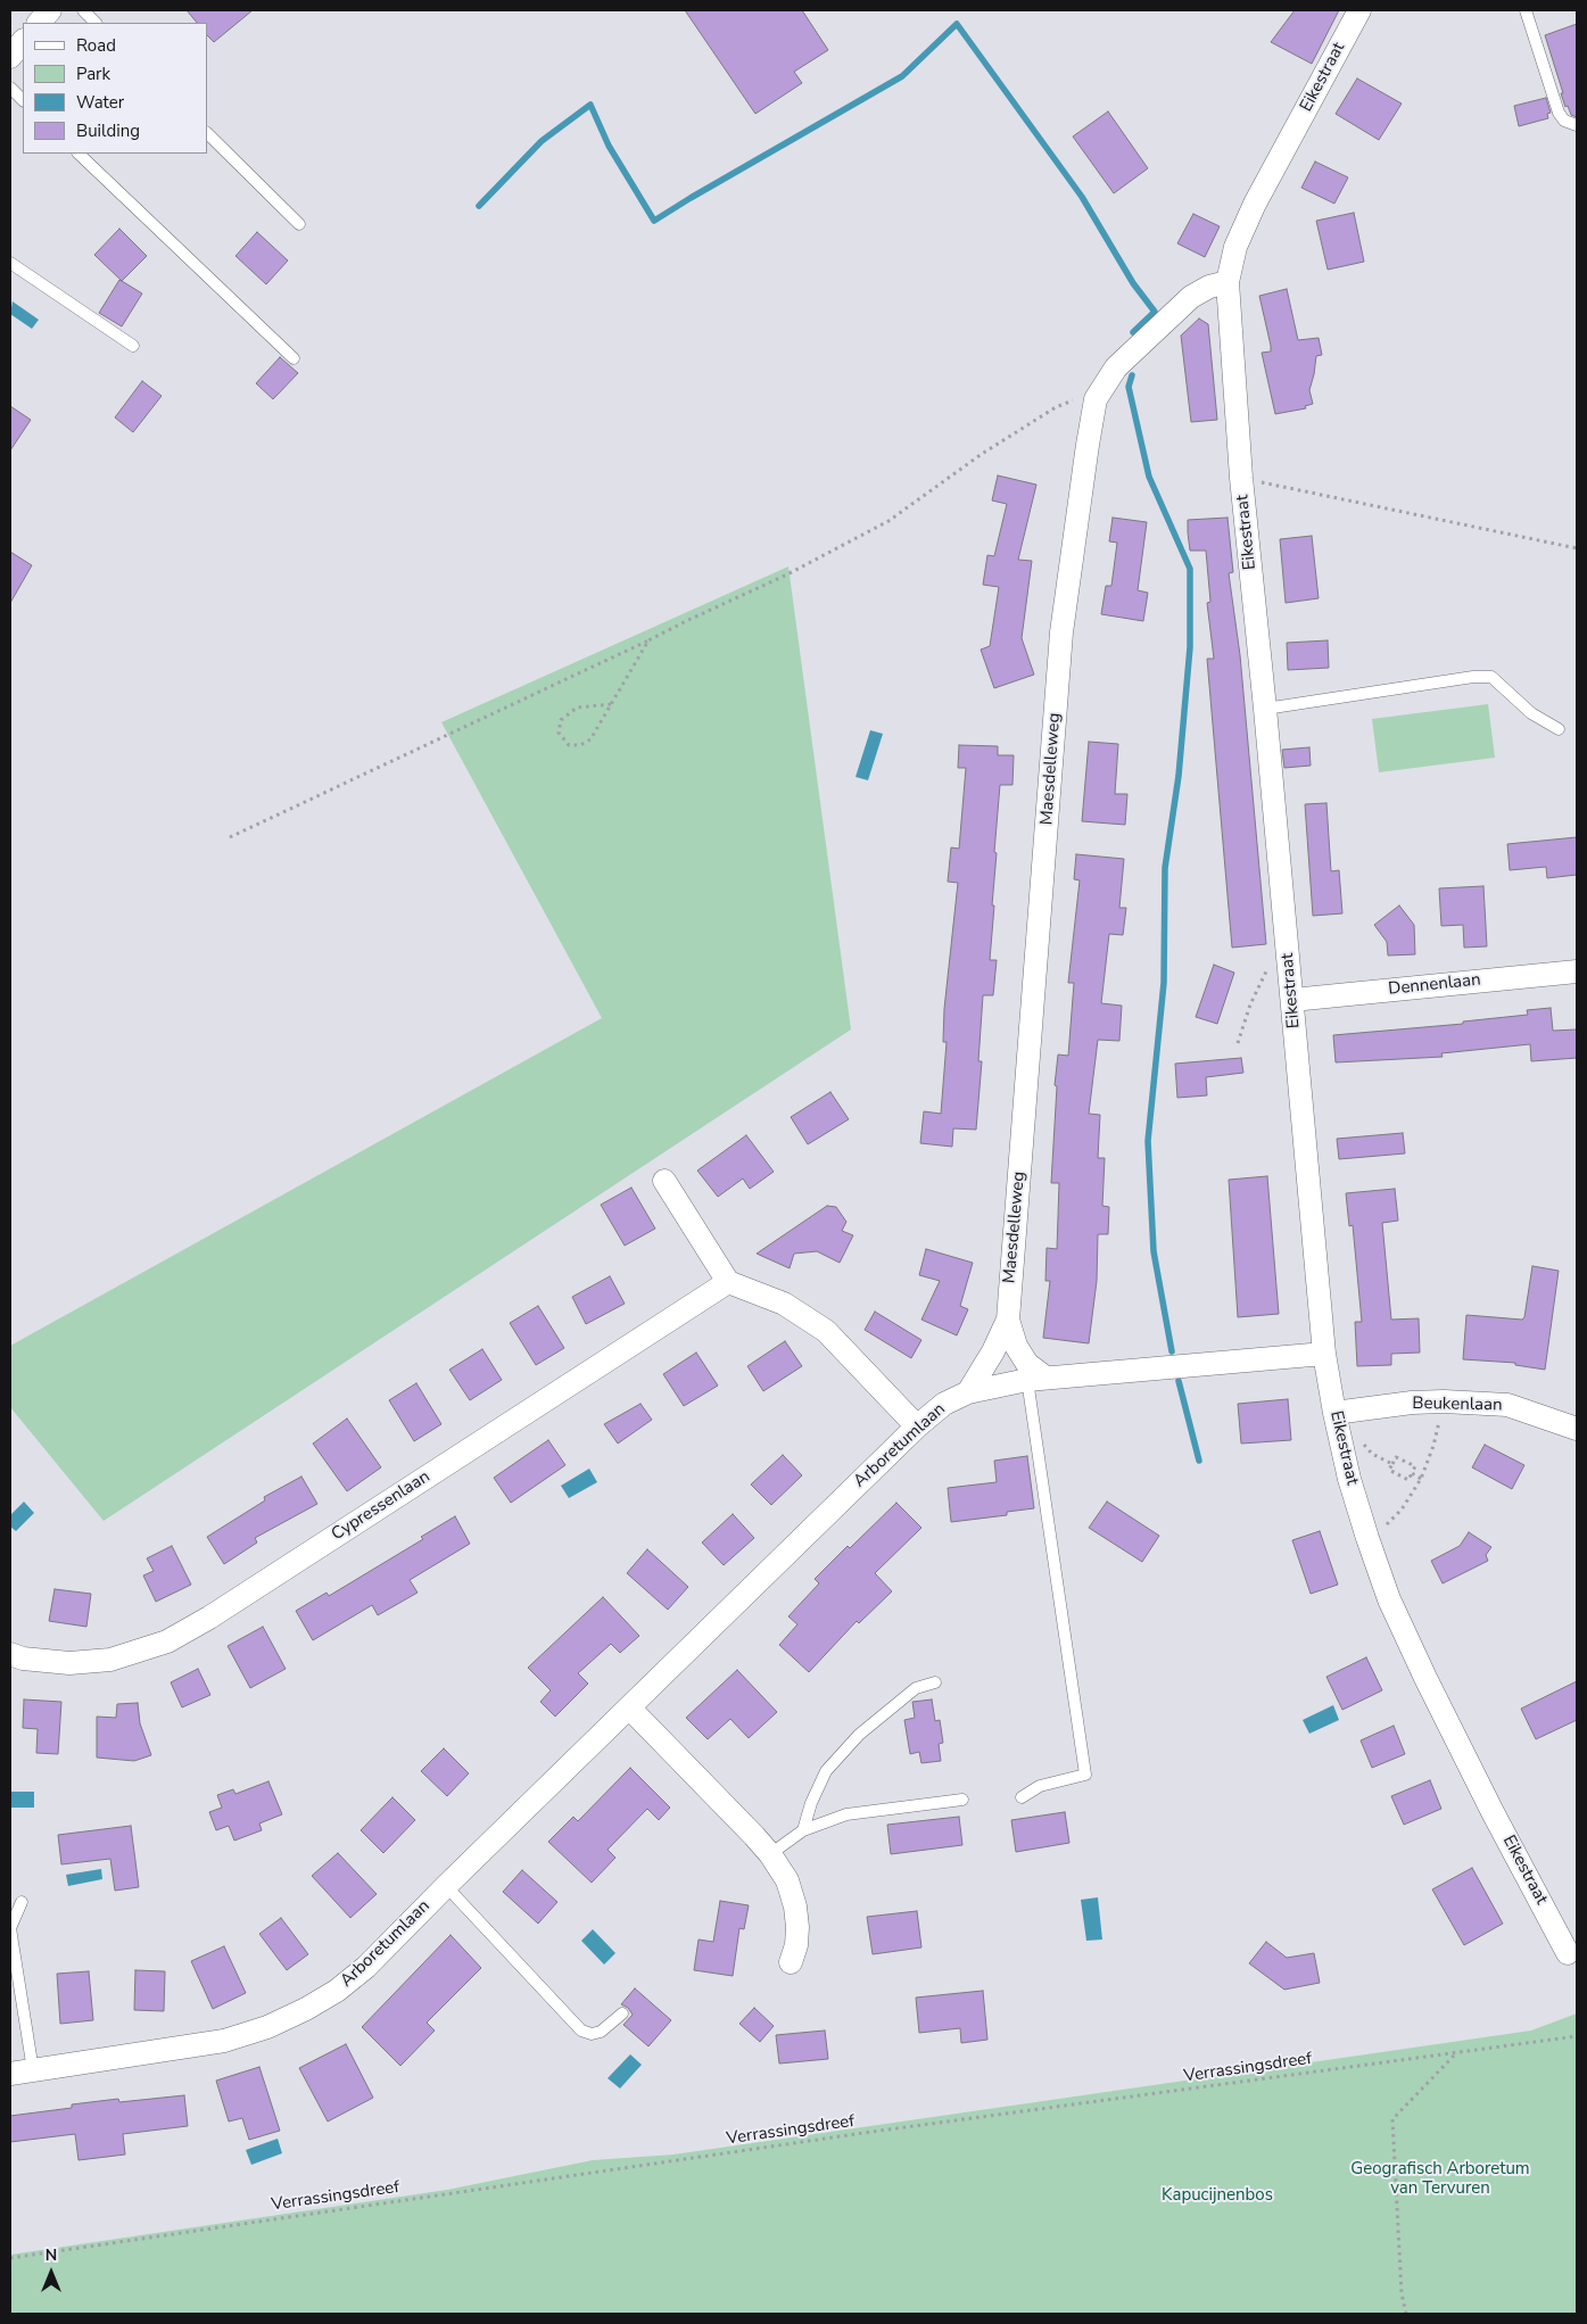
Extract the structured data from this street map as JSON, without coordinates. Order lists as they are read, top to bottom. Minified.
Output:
{"streets":{"street":["Eikestraat","Maesdelleweg","Dennenlaan","Beukenlaan","Arboretumlaan","Cypressenlaan"],"path":["Verrassingsdreef"]},"crossings":[["Eikestraat","Maesdelleweg"],["Eikestraat","Dennenlaan"],["Eikestraat","Beukenlaan"],["Eikestraat","Arboretumlaan"],["Maesdelleweg","Arboretumlaan"]],"parks":["Geografisch Arboretum van Tervuren","Kapucijnenbos"],"legend":["Road","Park","Water","Building"],"north":"top"}
